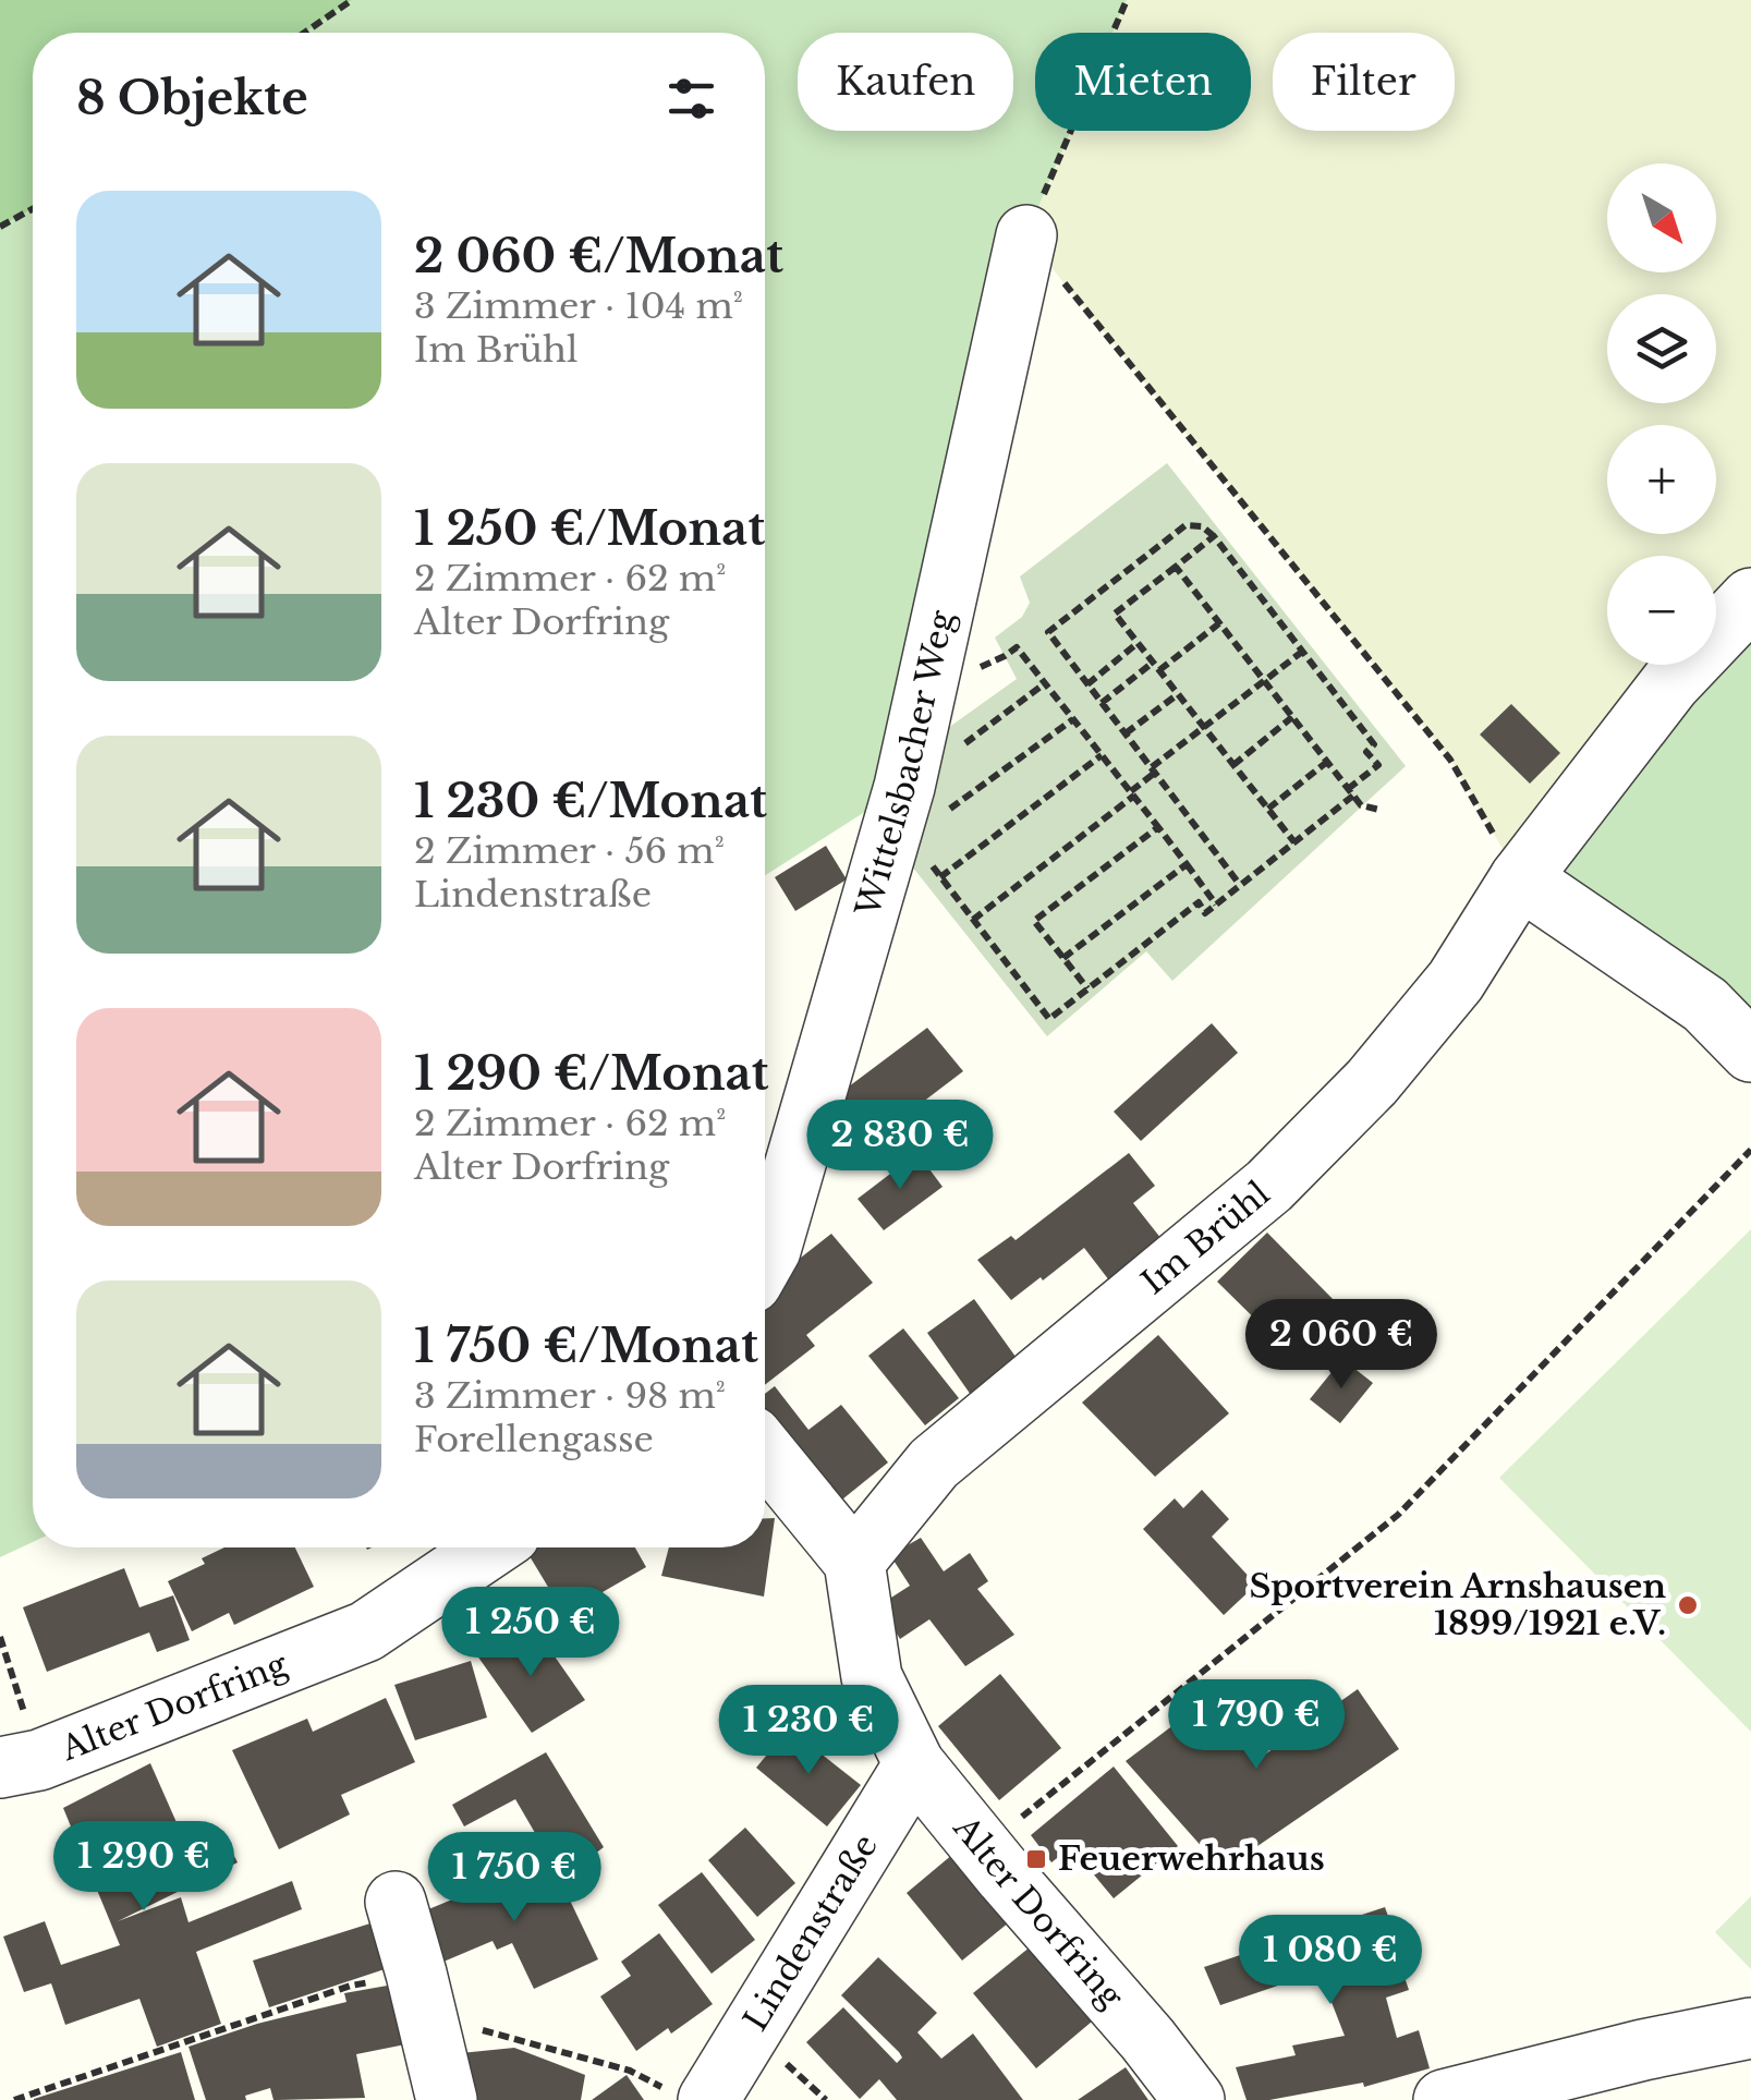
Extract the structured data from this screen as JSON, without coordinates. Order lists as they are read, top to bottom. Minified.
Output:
{"streets":{"street":["Wittelsbacher Weg","Im Brühl","Alter Dorfring","Lindenstraße"]},"crossings":[["Im Brühl","Alter Dorfring"],["Alter Dorfring","Lindenstraße"]],"places":{"other":["Sportverein Arnshausen 1899/1921 e.V."],"transit":["Feuerwehrhaus"]},"north":"bottom right","page":{"chip":["Kaufen","Mieten","Filter"],"heading":"8 Objekte","map_buttons":["+","−"],"list":[{"name":"2 060 €/Monat","note":"3 Zimmer · 104 m² · Im Brühl"},{"name":"1 250 €/Monat","note":"2 Zimmer · 62 m² · Alter Dorfring"},{"name":"1 230 €/Monat","note":"2 Zimmer · 56 m² · Lindenstraße"},{"name":"1 290 €/Monat","note":"2 Zimmer · 62 m² · Alter Dorfring"},{"name":"1 750 €/Monat","note":"3 Zimmer · 98 m² · Forellengasse"}],"price":["2 830 €","2 060 €","1 250 €","1 790 €","1 230 €","1 290 €","1 750 €","1 080 €"]}}
